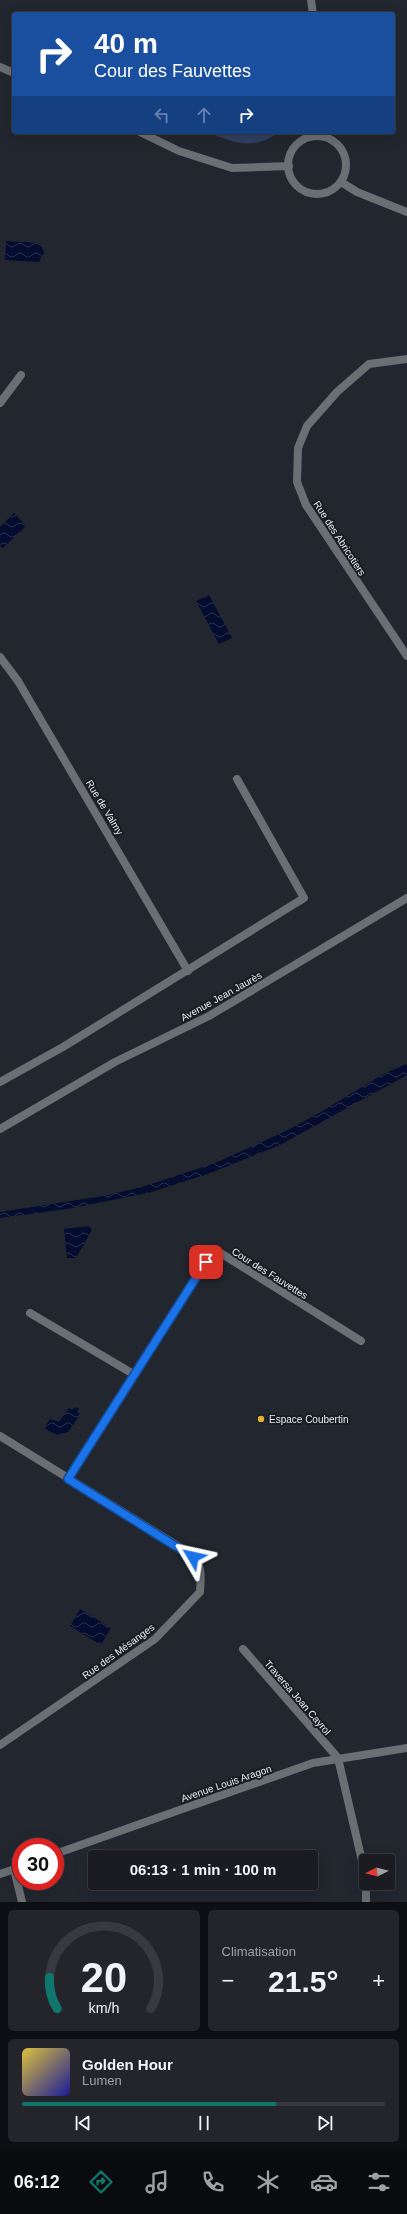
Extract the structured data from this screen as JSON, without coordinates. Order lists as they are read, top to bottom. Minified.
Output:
{"streets":{"street":["Rue des Abricotiers","Rue de Valmy","Avenue Jean Jaurès","Cour des Fauvettes","Rue des Mésanges","Traversa Joan Cayrol","Avenue Louis Aragon"]},"crossings":[["Cour des Fauvettes","Rue des Mésanges"],["Traversa Joan Cayrol","Avenue Louis Aragon"]],"places":["Espace Coubertin"],"north":"left","page":{"turn":["40 m","Cour des Fauvettes"],"limit":"30","trip":"06:13 · 1 min · 100 m","tile":"Climatisation","heat":["−","21.5°","+"],"song":["Golden Hour","Lumen"],"tabs":"06:12","gauge":["20","km/h"]}}
